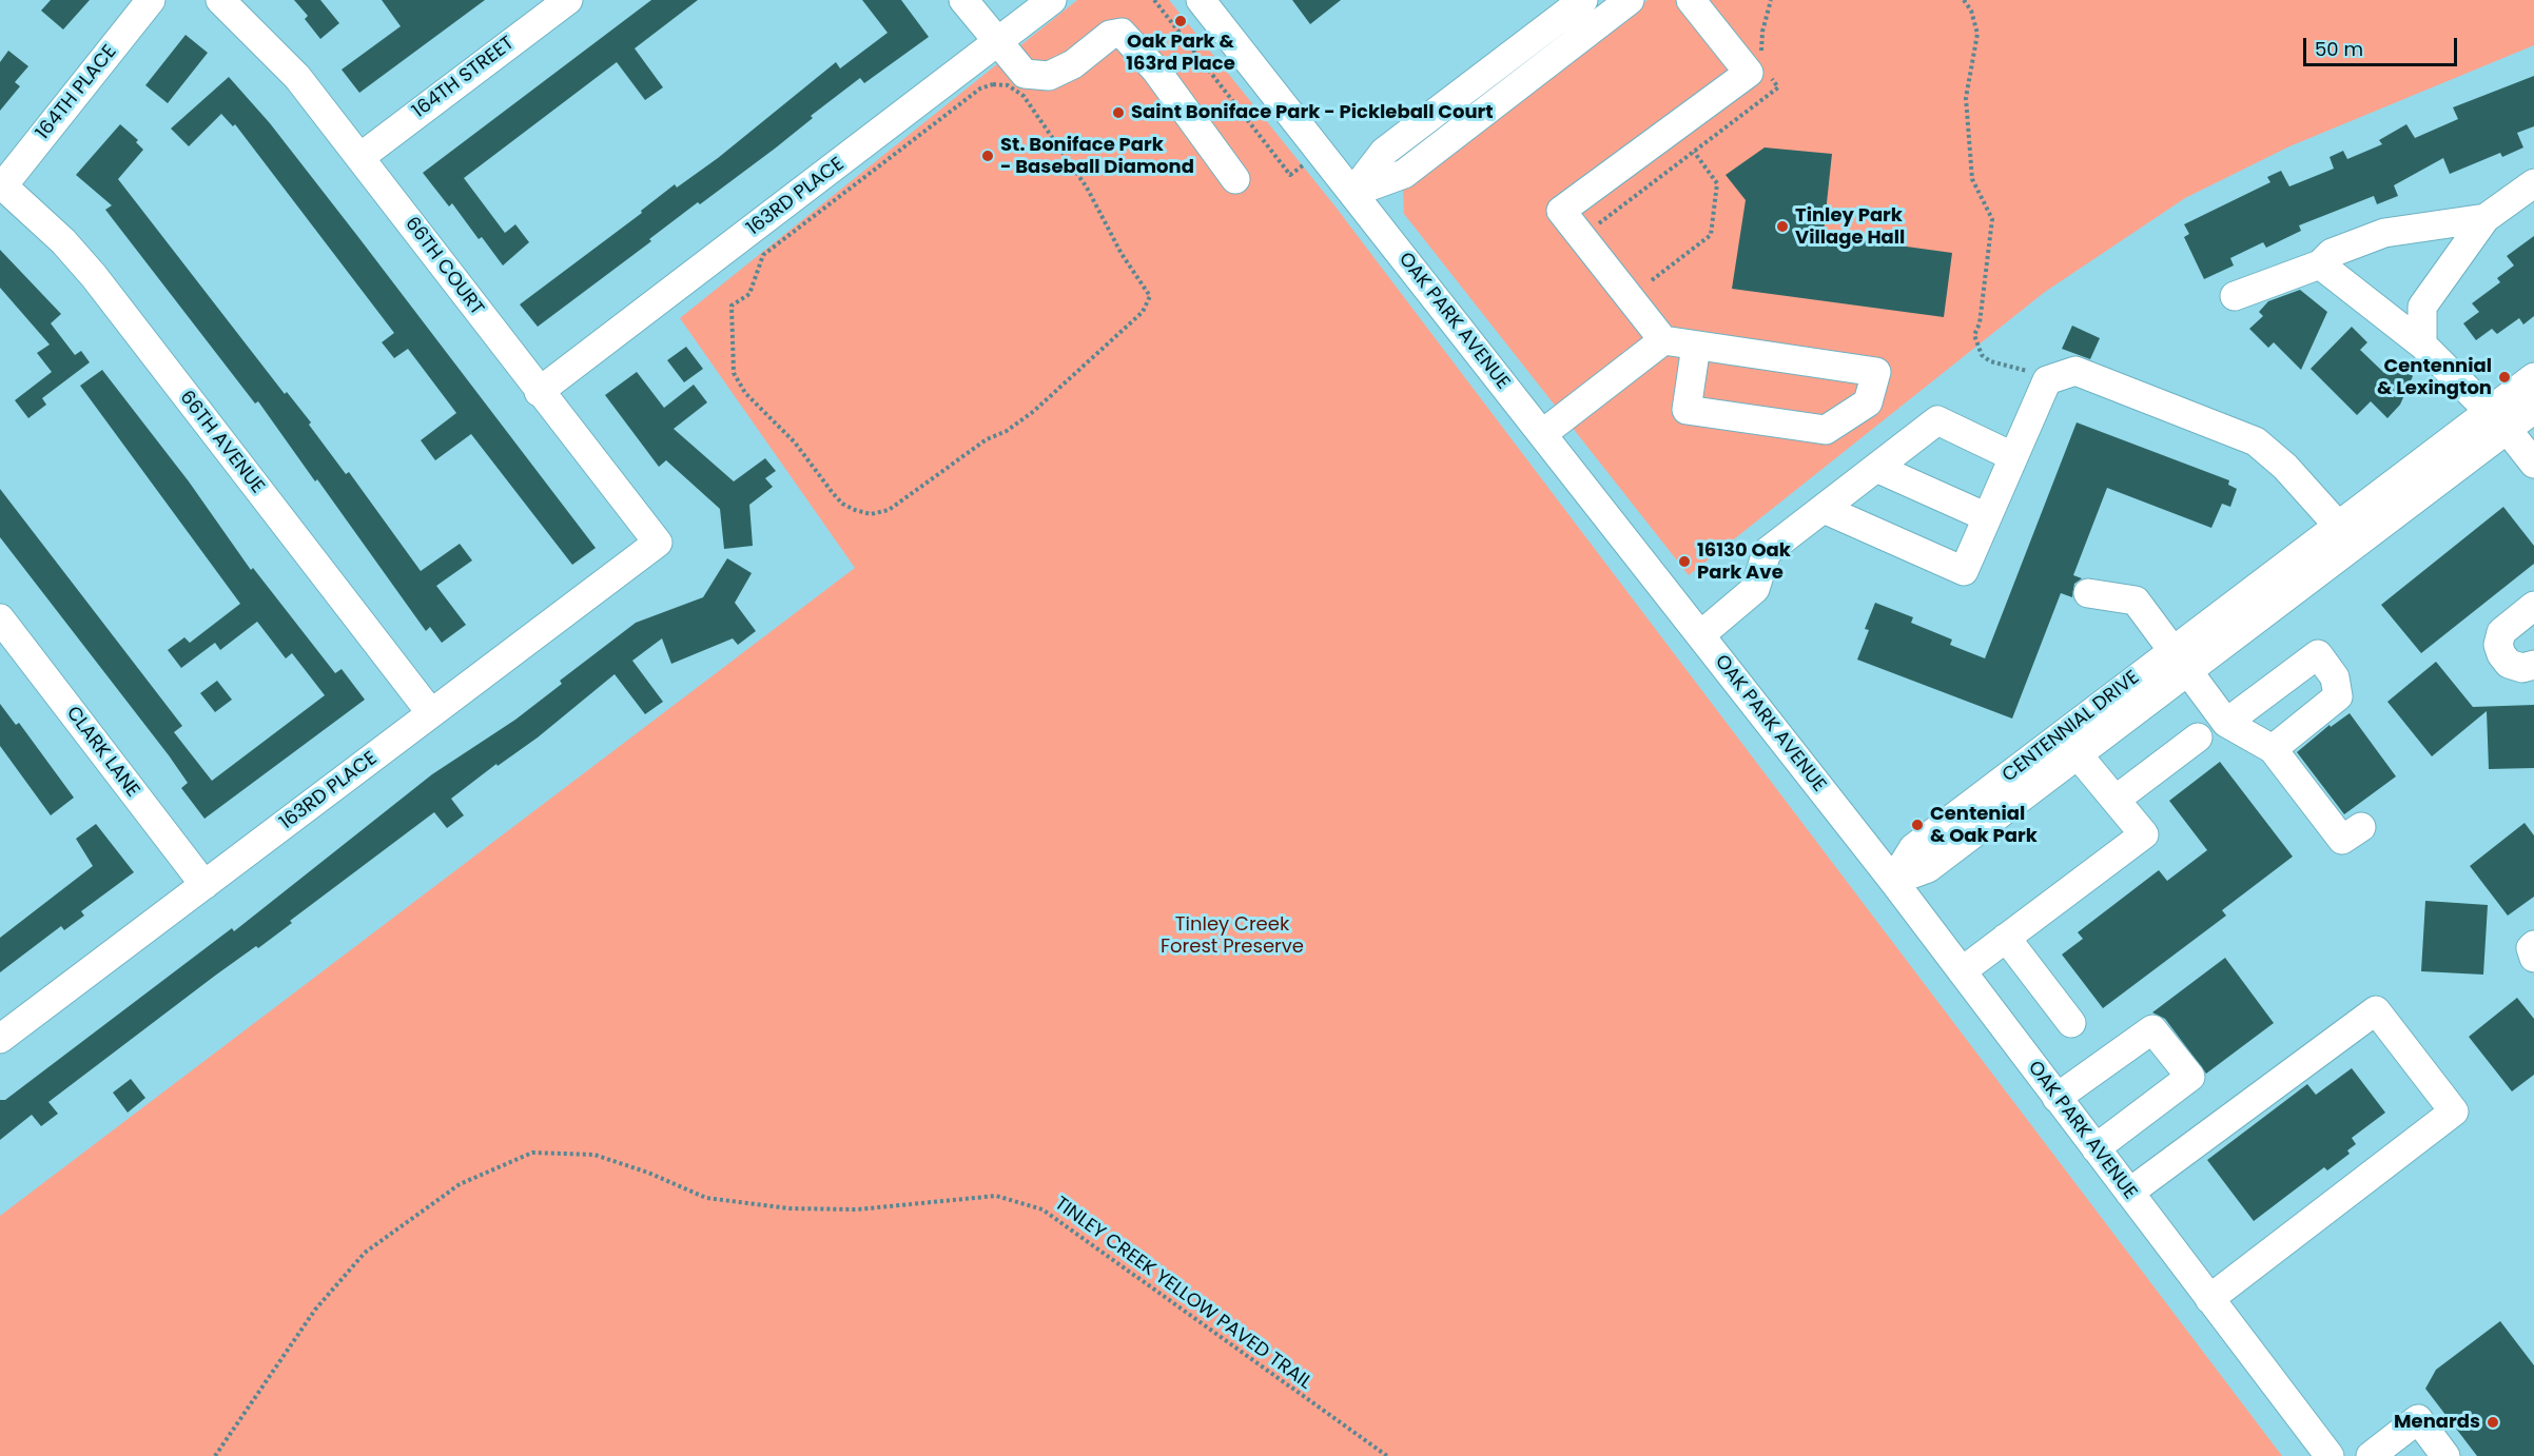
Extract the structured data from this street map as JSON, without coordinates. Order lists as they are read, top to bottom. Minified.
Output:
{"streets":{"street":["164TH STREET","164TH PLACE","163RD PLACE","66TH COURT","OAK PARK AVENUE","66TH AVENUE","CENTENNIAL DRIVE","CLARK LANE"],"path":["TINLEY CREEK YELLOW PAVED TRAIL"]},"crossings":[["164TH STREET","66TH COURT"],["164TH PLACE","66TH AVENUE"],["163RD PLACE","66TH COURT"],["163RD PLACE","66TH AVENUE"],["163RD PLACE","CLARK LANE"],["OAK PARK AVENUE","CENTENNIAL DRIVE"]],"parks":["Tinley Creek Forest Preserve"],"places":["Oak Park & 163rd Place","Saint Boniface Park - Pickleball Court","St. Boniface Park - Baseball Diamond","Tinley Park Village Hall","Centennial & Lexington","16130 Oak Park Ave","Centenial & Oak Park","Menards"],"scale_bar":"50 m"}
